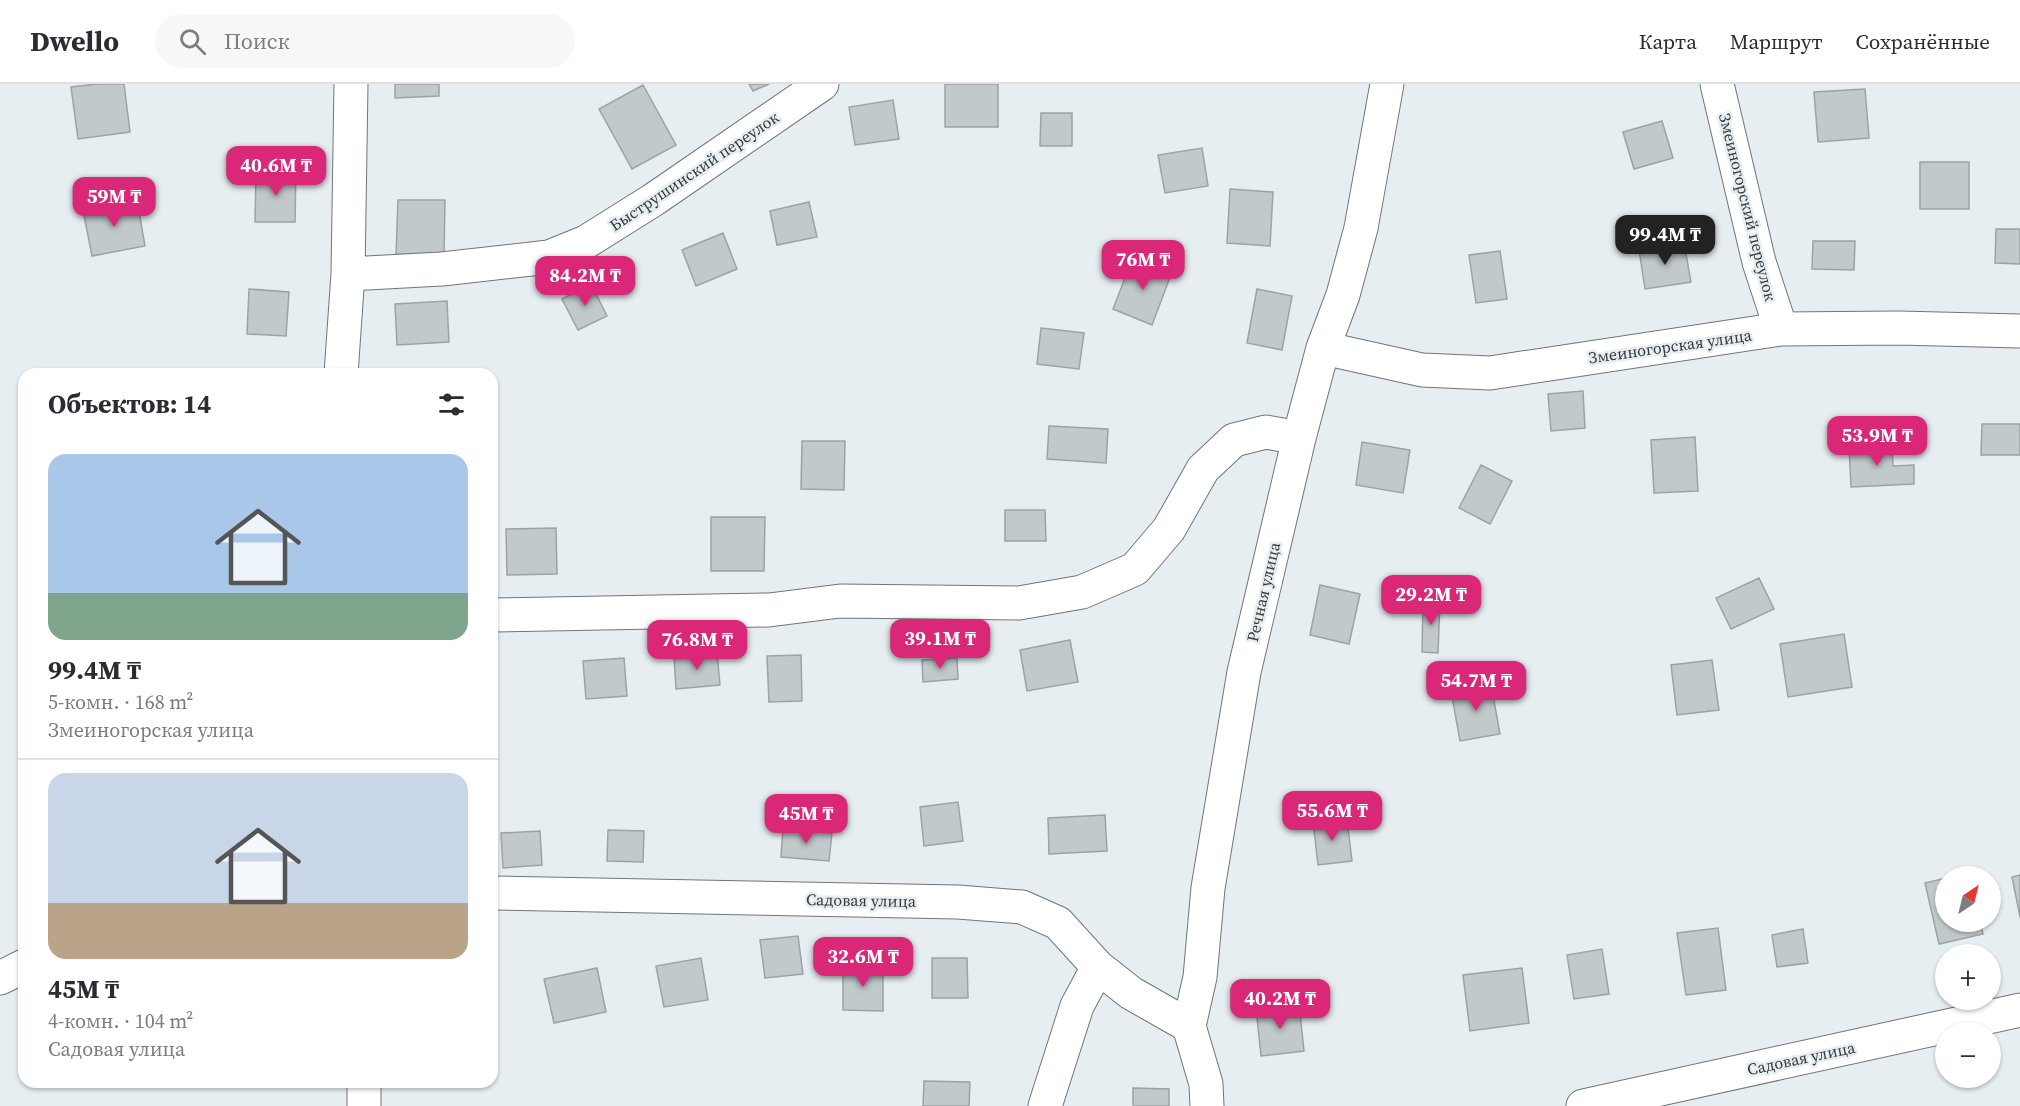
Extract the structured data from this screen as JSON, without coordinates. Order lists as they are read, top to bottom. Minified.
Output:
{"streets":{"street":["Быструшинский переулок","Змеиногорский переулок","Змеиногорская улица","Речная улица","Садовая улица"]},"crossings":[["Змеиногорский переулок","Змеиногорская улица"],["Змеиногорская улица","Речная улица"],["Речная улица","Садовая улица"]],"north":"top right","page":{"header":"Dwello","search":"Поиск","nav":["Карта","Маршрут","Сохранённые"],"price":["40.6M ₸","59M ₸","99.4M ₸","76M ₸","84.2M ₸","53.9M ₸","29.2M ₸","39.1M ₸","76.8M ₸","54.7M ₸","55.6M ₸","45M ₸","32.6M ₸","40.2M ₸"],"heading":"Объектов: 14","list":[{"name":"99.4M ₸","note":"5-комн. · 168 m² · Змеиногорская улица"},{"name":"45M ₸","note":"4-комн. · 104 m² · Садовая улица"}],"map_buttons":["+","−"]}}
